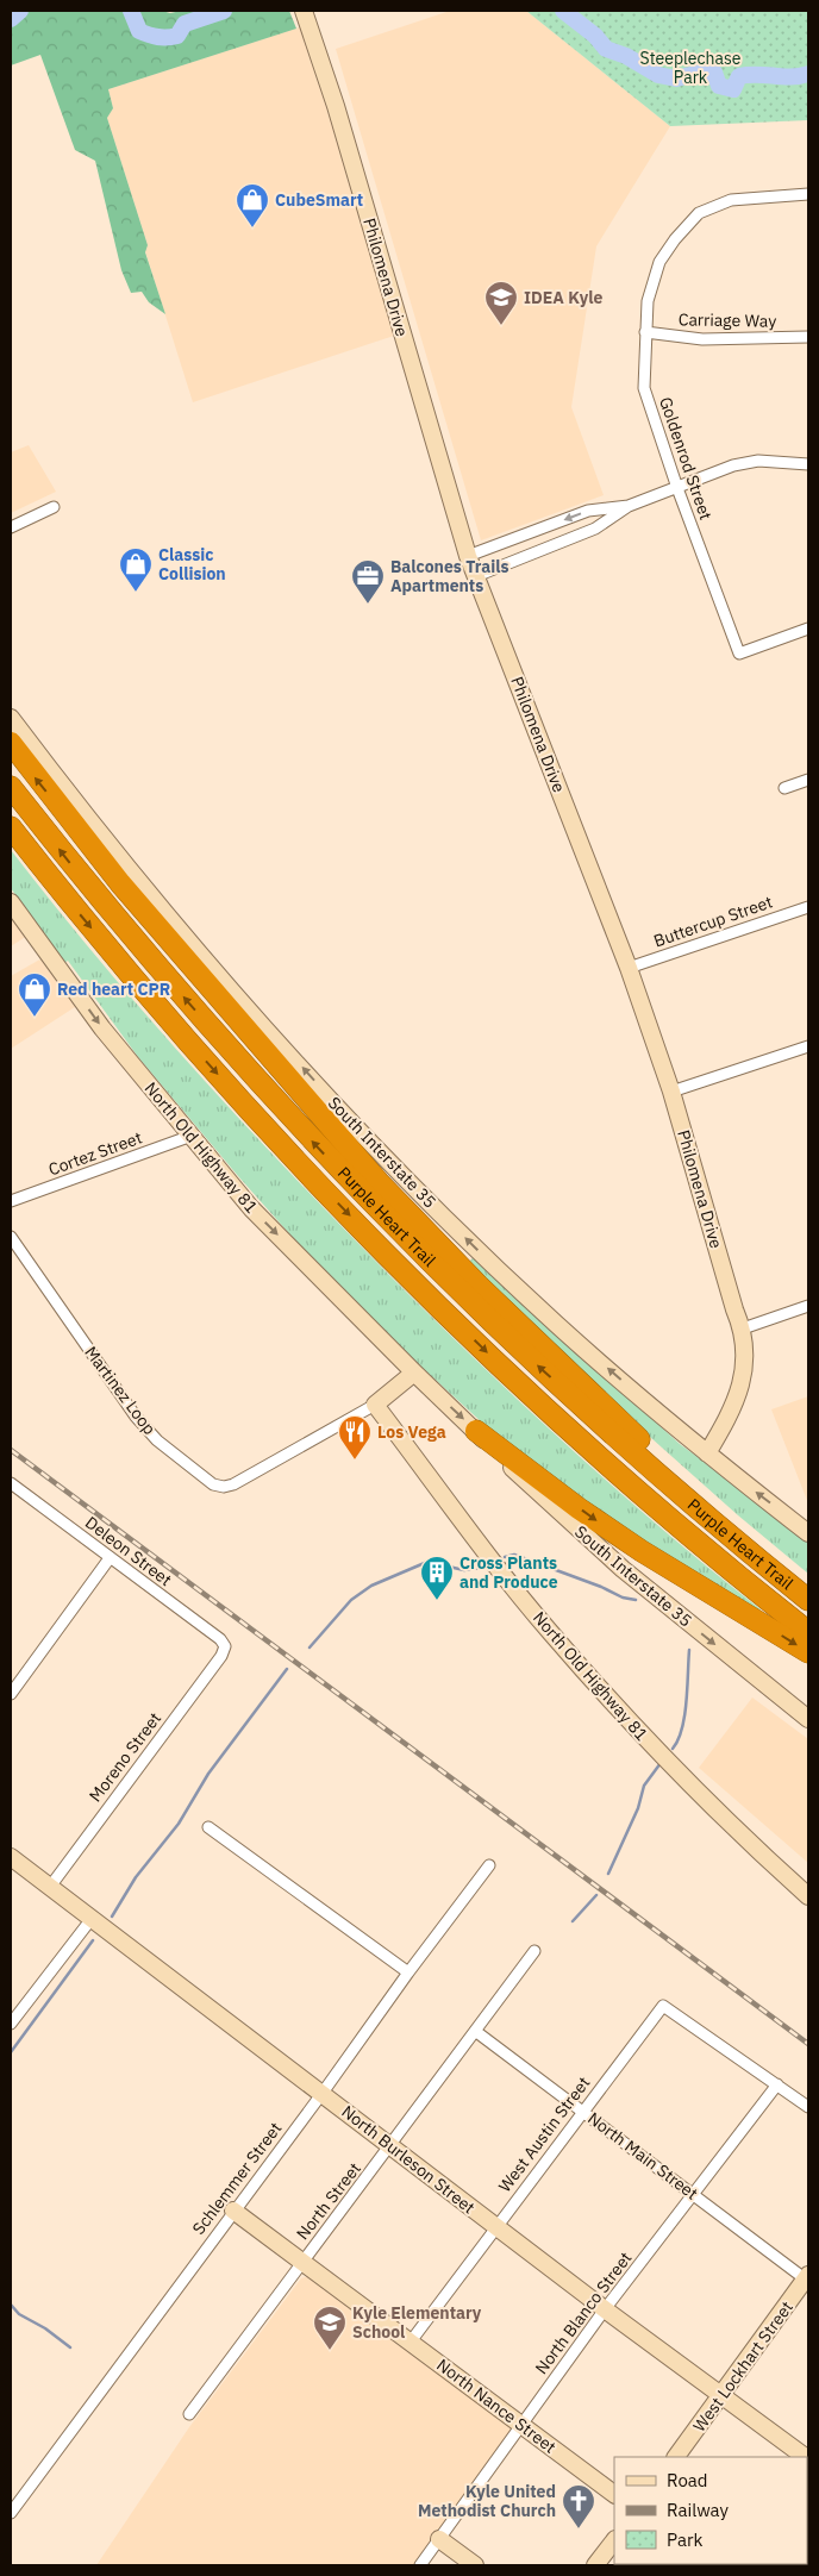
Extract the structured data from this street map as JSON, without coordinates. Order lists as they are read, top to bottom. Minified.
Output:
{"streets":{"highway":["Purple Heart Trail"],"street":["Philomena Drive","Carriage Way","Goldenrod Street","Buttercup Street","North Old Highway 81","South Interstate 35","Cortez Street","Martinez Loop","Deleon Street","Moreno Street","West Austin Street","North Main Street","North Burleson Street","Schlemmer Street","North Street","North Blanco Street","West Lockhart Street","North Nance Street"]},"crossings":[["Philomena Drive","Buttercup Street"],["Philomena Drive","South Interstate 35"],["Carriage Way","Goldenrod Street"],["North Old Highway 81","South Interstate 35"],["North Old Highway 81","Cortez Street"],["North Old Highway 81","Martinez Loop"],["South Interstate 35","Martinez Loop"],["Deleon Street","Moreno Street"],["Moreno Street","North Burleson Street"],["West Austin Street","North Main Street"],["West Austin Street","North Burleson Street"],["West Austin Street","North Blanco Street"],["West Austin Street","North Nance Street"],["North Main Street","North Street"],["North Main Street","North Blanco Street"],["North Main Street","West Lockhart Street"],["North Burleson Street","Schlemmer Street"],["North Burleson Street","North Street"],["North Burleson Street","North Blanco Street"],["North Burleson Street","West Lockhart Street"],["Schlemmer Street","North Nance Street"],["North Street","North Nance Street"],["North Blanco Street","North Nance Street"]],"one_way":["North Old Highway 81"],"parks":["Steeplechase Park"],"places":{"shop":["CubeSmart","Classic Collision","Red heart CPR"],"school or university":["IDEA Kyle","Kyle Elementary School"],"office":["Balcones Trails Apartments"],"restaurant":["Los Vega"],"building":["Cross Plants and Produce"],"church":["Kyle United Methodist Church"]},"legend":["Road","Railway","Park"]}
